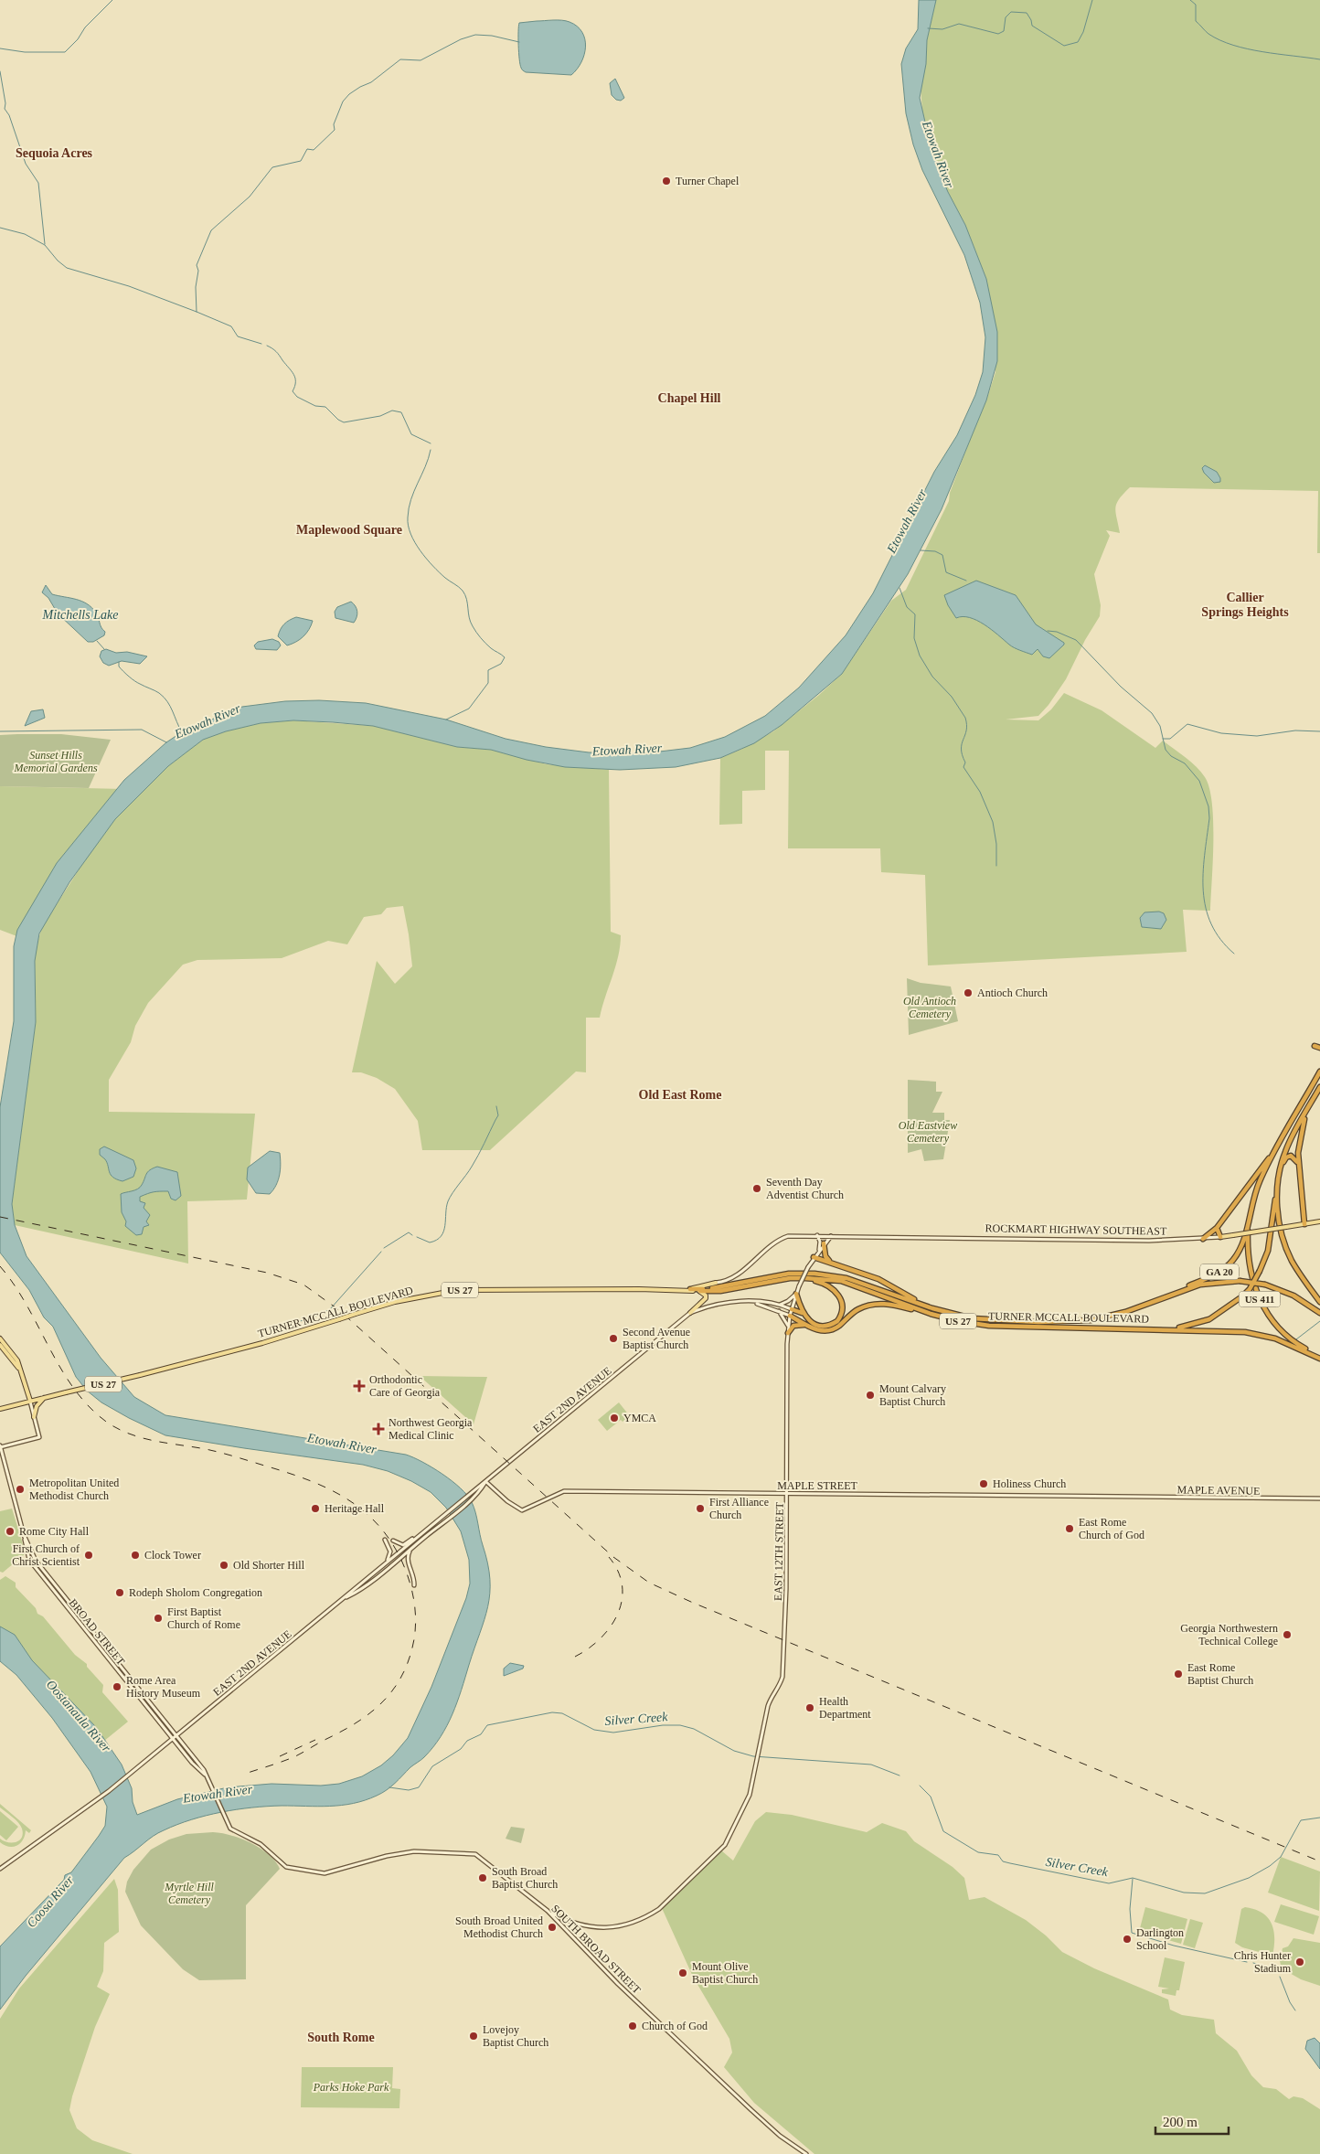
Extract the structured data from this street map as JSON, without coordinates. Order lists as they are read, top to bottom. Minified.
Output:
{"streets":{"highway":["GA 20","US 27","US 411","TURNER MCCALL BOULEVARD"],"main road":["ROCKMART HIGHWAY SOUTHEAST","EAST 2ND AVENUE","MAPLE STREET","MAPLE AVENUE","EAST 12TH STREET","BROAD STREET","SOUTH BROAD STREET"]},"crossings":[["ROCKMART HIGHWAY SOUTHEAST","EAST 12TH STREET"],["GA 20","US 411"],["GA 20","TURNER MCCALL BOULEVARD"],["US 411","TURNER MCCALL BOULEVARD"],["EAST 2ND AVENUE","MAPLE STREET"],["EAST 2ND AVENUE","BROAD STREET"],["MAPLE STREET","MAPLE AVENUE"],["MAPLE STREET","EAST 12TH STREET"],["EAST 12TH STREET","SOUTH BROAD STREET"],["BROAD STREET","SOUTH BROAD STREET"]],"districts":["Sequoia Acres","Chapel Hill","Maplewood Square","Callier Springs Heights","Old East Rome","South Rome"],"water":["Etowah River","Mitchells Lake","Oostanaula River","Silver Creek","Coosa River"],"parks":["Sunset Hills Memorial Gardens","Old Antioch Cemetery","Old Eastview Cemetery","Myrtle Hill Cemetery","Parks Hoke Park"],"places":{"other":["Turner Chapel","Antioch Church","Seventh Day Adventist Church","Second Avenue Baptist Church","Mount Calvary Baptist Church","YMCA","Holiness Church","Metropolitan United Methodist Church","Heritage Hall","First Alliance Church","East Rome Church of God","Rome City Hall","First Church of Christ Scientist","Clock Tower","Old Shorter Hill","Rodeph Sholom Congregation","First Baptist Church of Rome","Georgia Northwestern Technical College","East Rome Baptist Church","Rome Area History Museum","Health Department","South Broad Baptist Church","South Broad United Methodist Church","Darlington School","Chris Hunter Stadium","Mount Olive Baptist Church","Church of God","Lovejoy Baptist Church"],"health":["Orthodontic Care of Georgia","Northwest Georgia Medical Clinic"]},"scale_bar":"200 m"}
